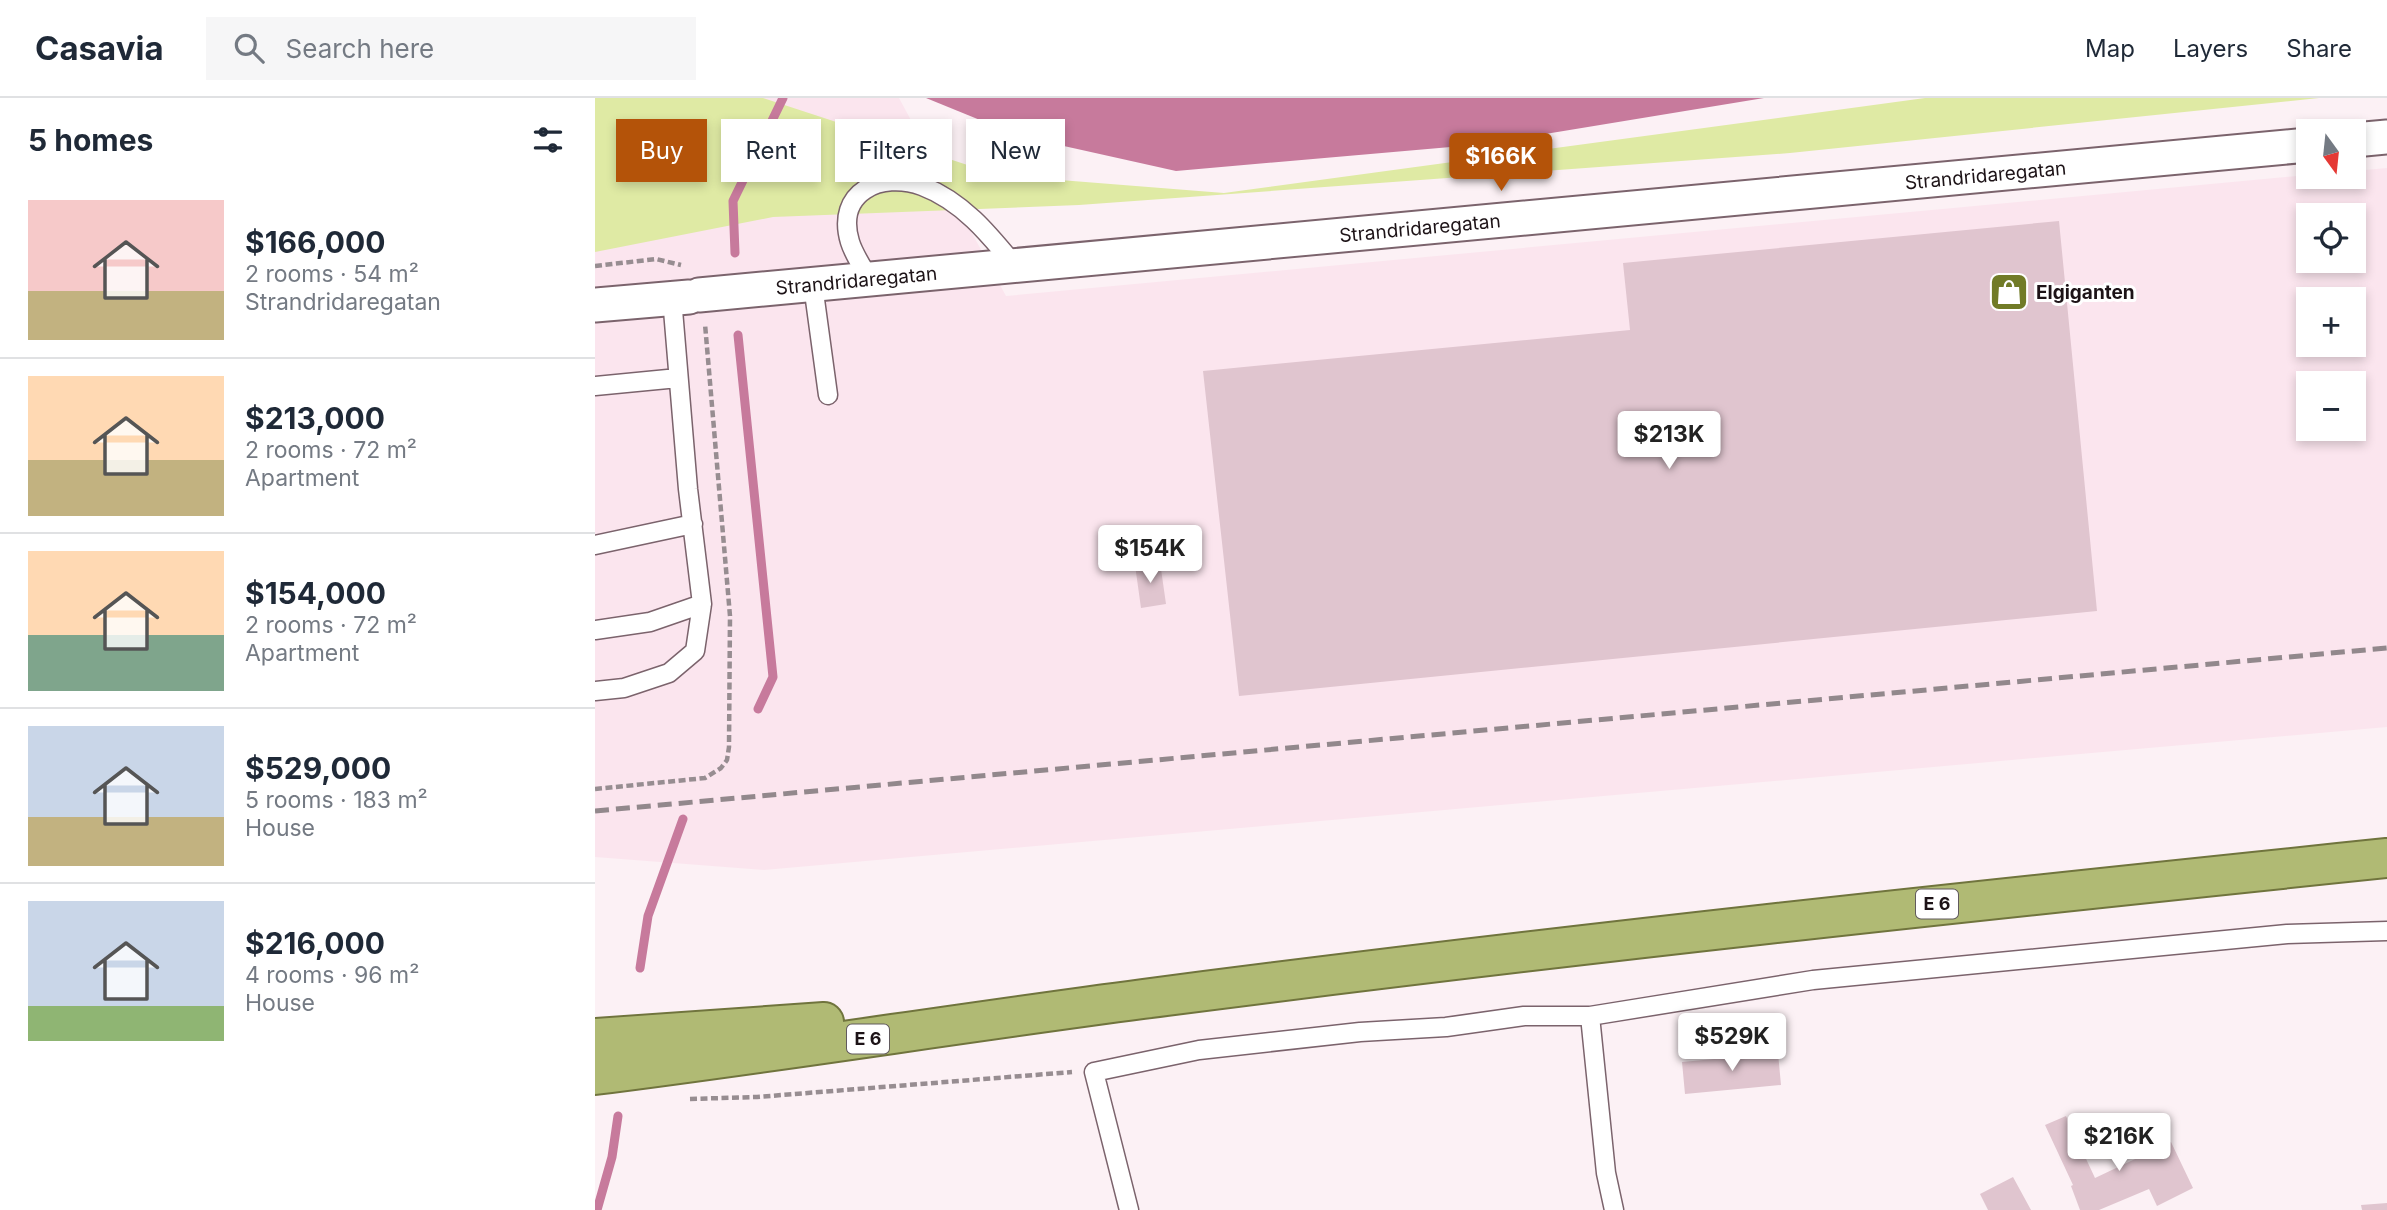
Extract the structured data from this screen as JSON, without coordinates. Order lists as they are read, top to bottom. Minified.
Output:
{"streets":{"highway":["E 6"],"street":["Strandridaregatan"]},"places":{"shop":["Elgiganten"]},"north":"bottom","page":{"header":"Casavia","search":"Search here","nav":["Map","Layers","Share"],"heading":"5 homes","map_buttons":["+","−"],"chip":["Buy","Rent","Filters","New"],"price":["$166K","$213K","$154K","$529K","$216K"],"list":[{"name":"$166,000","note":"2 rooms · 54 m² · Strandridaregatan"},{"name":"$213,000","note":"2 rooms · 72 m² · Apartment"},{"name":"$154,000","note":"2 rooms · 72 m² · Apartment"},{"name":"$529,000","note":"5 rooms · 183 m² · House"},{"name":"$216,000","note":"4 rooms · 96 m² · House"}]}}
